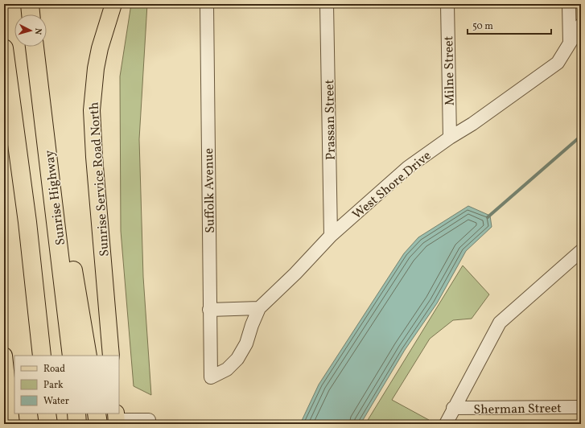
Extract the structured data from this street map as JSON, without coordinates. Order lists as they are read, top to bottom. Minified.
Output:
{"streets":{"highway":["Sunrise Highway"],"main road":["Sunrise Service Road North"],"street":["Milne Street","Prassan Street","West Shore Drive","Suffolk Avenue","Sherman Street"]},"crossings":[["Milne Street","West Shore Drive"],["Prassan Street","West Shore Drive"],["West Shore Drive","Suffolk Avenue"]],"legend":["Road","Park","Water"],"scale_bar":"50 m","north":"right"}
